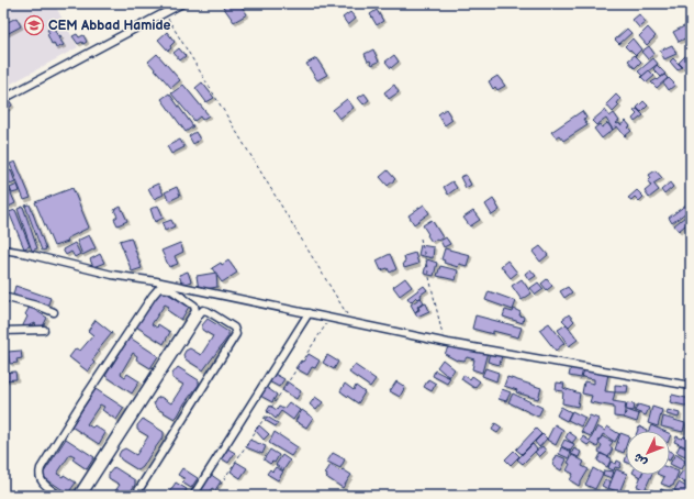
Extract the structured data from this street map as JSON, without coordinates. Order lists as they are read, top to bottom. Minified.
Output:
{"places":{"school or university":["CEM Abbad Hamide"]},"north":"bottom left"}
